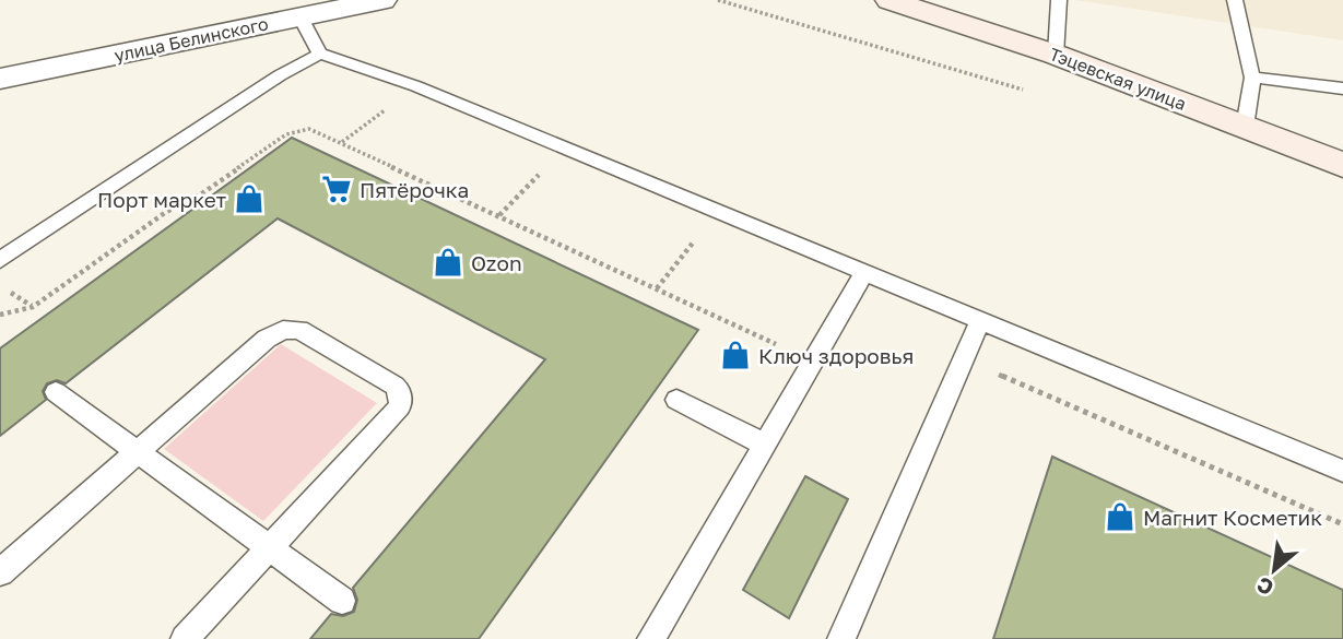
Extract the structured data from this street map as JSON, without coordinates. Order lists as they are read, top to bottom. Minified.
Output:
{"streets":{"main road":["Тэцевская улица"],"street":["улица Белинского"]},"places":{"supermarket":["Пятёрочка"],"shop":["Порт маркет","Ozon","Ключ здоровья","Магнит Косметик"]},"north":"bottom left"}
